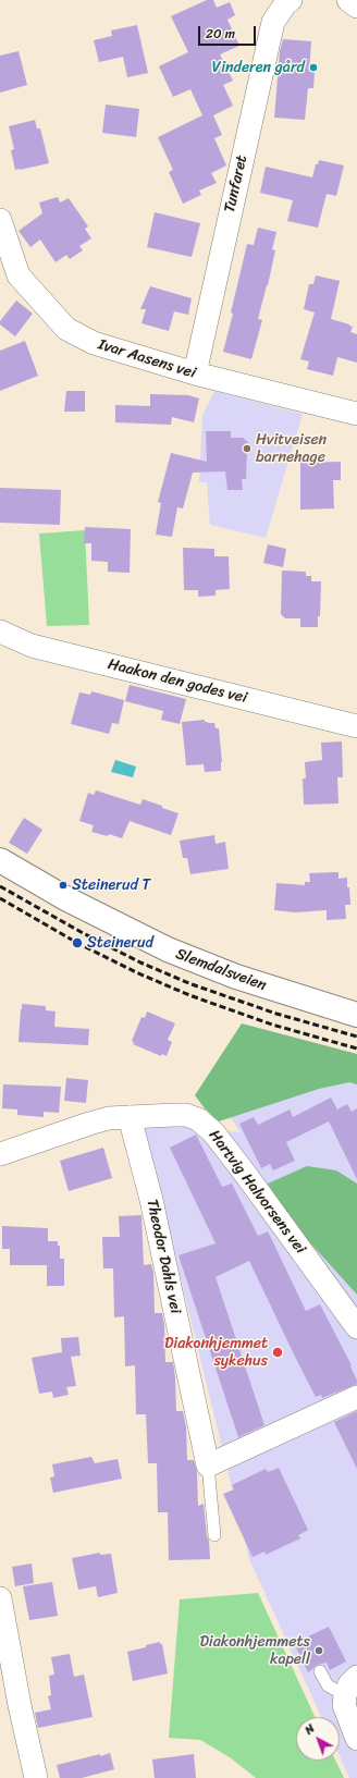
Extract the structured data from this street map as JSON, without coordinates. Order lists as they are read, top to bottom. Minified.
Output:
{"streets":{"main road":["Slemdalsveien"],"street":["Tunfaret","Ivar Aasens vei","Haakon den godes vei","Hartvig Halvorsens vei","Theodor Dahls vei"]},"crossings":[["Tunfaret","Ivar Aasens vei"],["Hartvig Halvorsens vei","Theodor Dahls vei"]],"places":["Vinderen gård","Hvitveisen barnehage","Steinerud T","Steinerud","Diakonhjemmet sykehus","Diakonhjemmets kapell"],"scale_bar":"20 m","north":"top left"}
